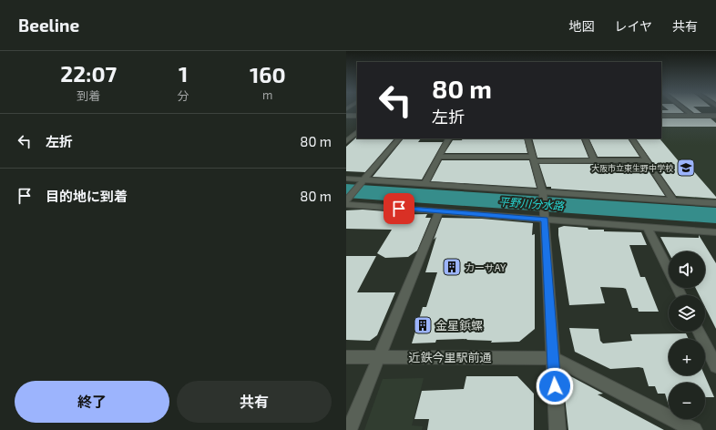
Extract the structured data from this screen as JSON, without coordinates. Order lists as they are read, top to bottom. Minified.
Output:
{"streets":{"street":["近鉄今里駅前通"]},"water":["平野川分水路"],"places":{"school or university":["大阪市立東生野中学校"],"building":["カーサAY","金星鋲螺"]},"page":{"header":"Beeline","nav":["地図","レイヤ","共有"],"eta":["22:07","到着","1","分","160","m"],"turn":["80 m","左折"],"list":[{"name":"左折","value":"80 m"},{"name":"目的地に到着","value":"80 m"}],"map_buttons":["+","−"],"buttons":["終了","共有"]}}
